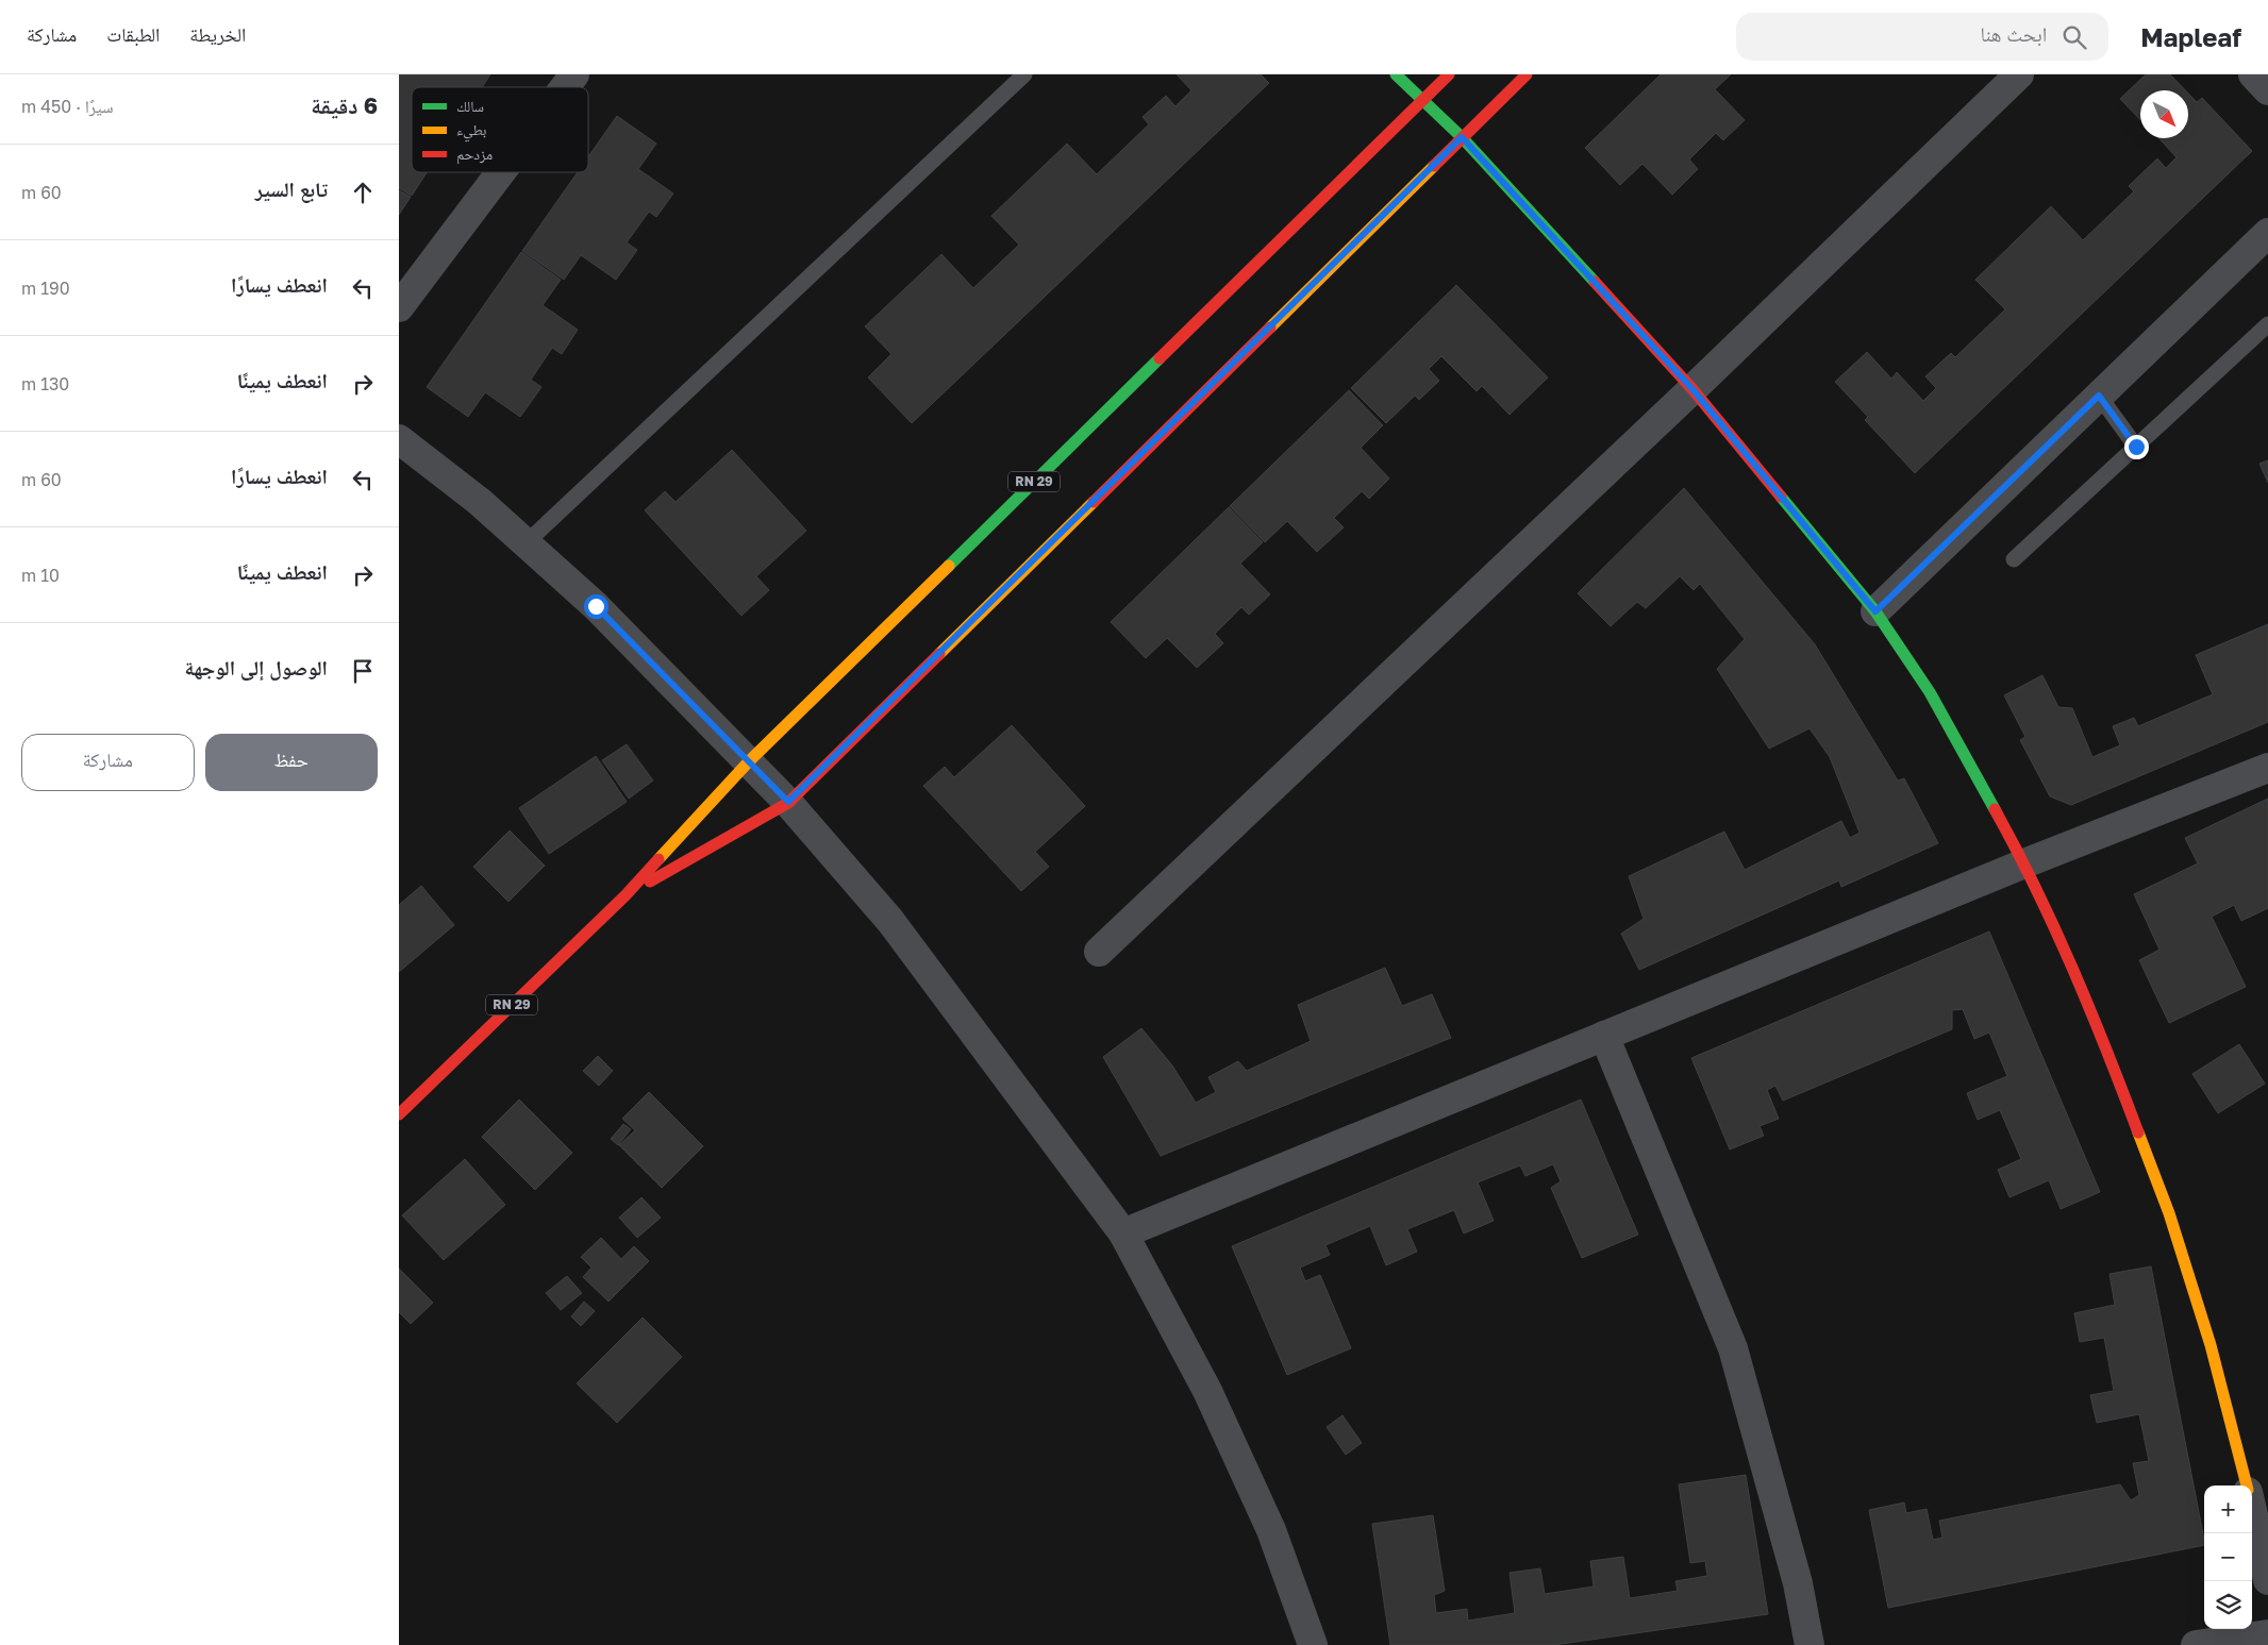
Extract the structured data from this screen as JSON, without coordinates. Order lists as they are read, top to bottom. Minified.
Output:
{"streets":{"main road":["RN 29"]},"legend":["سالك","بطيء","مزدحم"],"north":"bottom right","page":{"header":"Mapleaf","search":"ابحث هنا","nav":["الخريطة","الطبقات","مشاركة"],"heading":["6 دقيقة","سيرًا · 450 m"],"list":[["تابع السير","60 m"],["انعطف يسارًا","190 m"],["انعطف يمينًا","130 m"],["انعطف يسارًا","60 m"],["انعطف يمينًا","10 m"],"الوصول إلى الوجهة"],"buttons":["حفظ","مشاركة"],"map_buttons":["+","−"]}}
